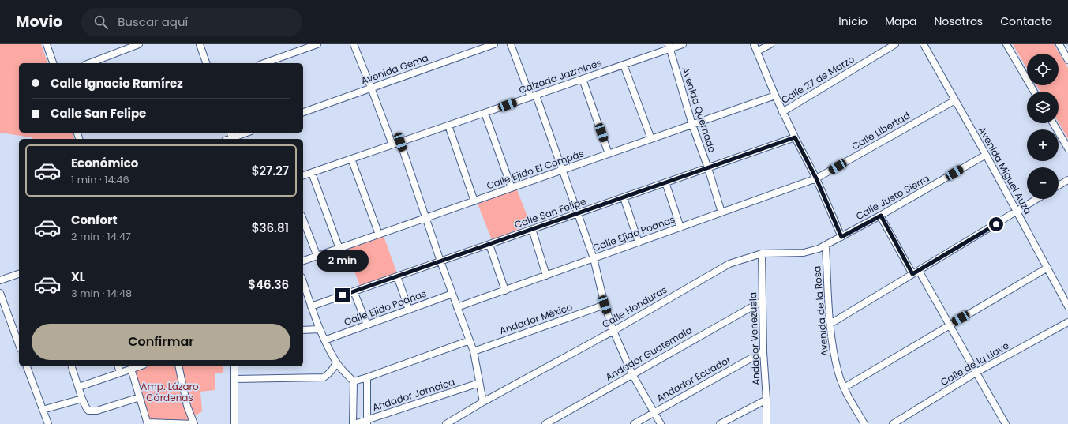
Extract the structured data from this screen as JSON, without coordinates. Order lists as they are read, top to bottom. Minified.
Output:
{"streets":{"street":["Avenida Gema","Calzada Jazmines","Calle 27 de Marzo","Avenida Quemado","Calle Libertad","Calle Ejido El Compás","Avenida Miguel Auza","Calle Justo Sierra","Calle San Felipe","Calle Ejido Poanas","Calle Honduras","Avenida de la Rosa","Andador México","Andador Venezuela","Andador Guatemala","Calle de la Llave","Andador Ecuador","Andador Jamaica"]},"crossings":[["Calzada Jazmines","Avenida Quemado"],["Avenida Quemado","Calle Ejido El Compás"],["Avenida Quemado","Calle San Felipe"],["Avenida Quemado","Calle Ejido Poanas"],["Calle Libertad","Avenida Miguel Auza"],["Calle Libertad","Calle Ejido Poanas"],["Avenida Miguel Auza","Calle Justo Sierra"],["Calle Justo Sierra","Calle Honduras"],["Calle Justo Sierra","Avenida de la Rosa"],["Calle Honduras","Avenida de la Rosa"],["Calle Honduras","Andador Venezuela"],["Andador Venezuela","Andador Guatemala"],["Andador Venezuela","Andador Ecuador"]],"parks":["Amp. Lázaro Cárdenas"],"page":{"header":"Movio","search":"Buscar aquí","nav":["Inicio","Mapa","Nosotros","Contacto"],"map_buttons":["+","−"],"banner":["Calle Ignacio Ramírez","Calle San Felipe"],"list":[{"name":"Económico","note":"1 min · 14:46","value":"$27.27"},{"name":"Confort","note":"2 min · 14:47","value":"$36.81"},{"name":"XL","note":"3 min · 14:48","value":"$46.36"}],"bubble":"2 min","buttons":"Confirmar"}}
